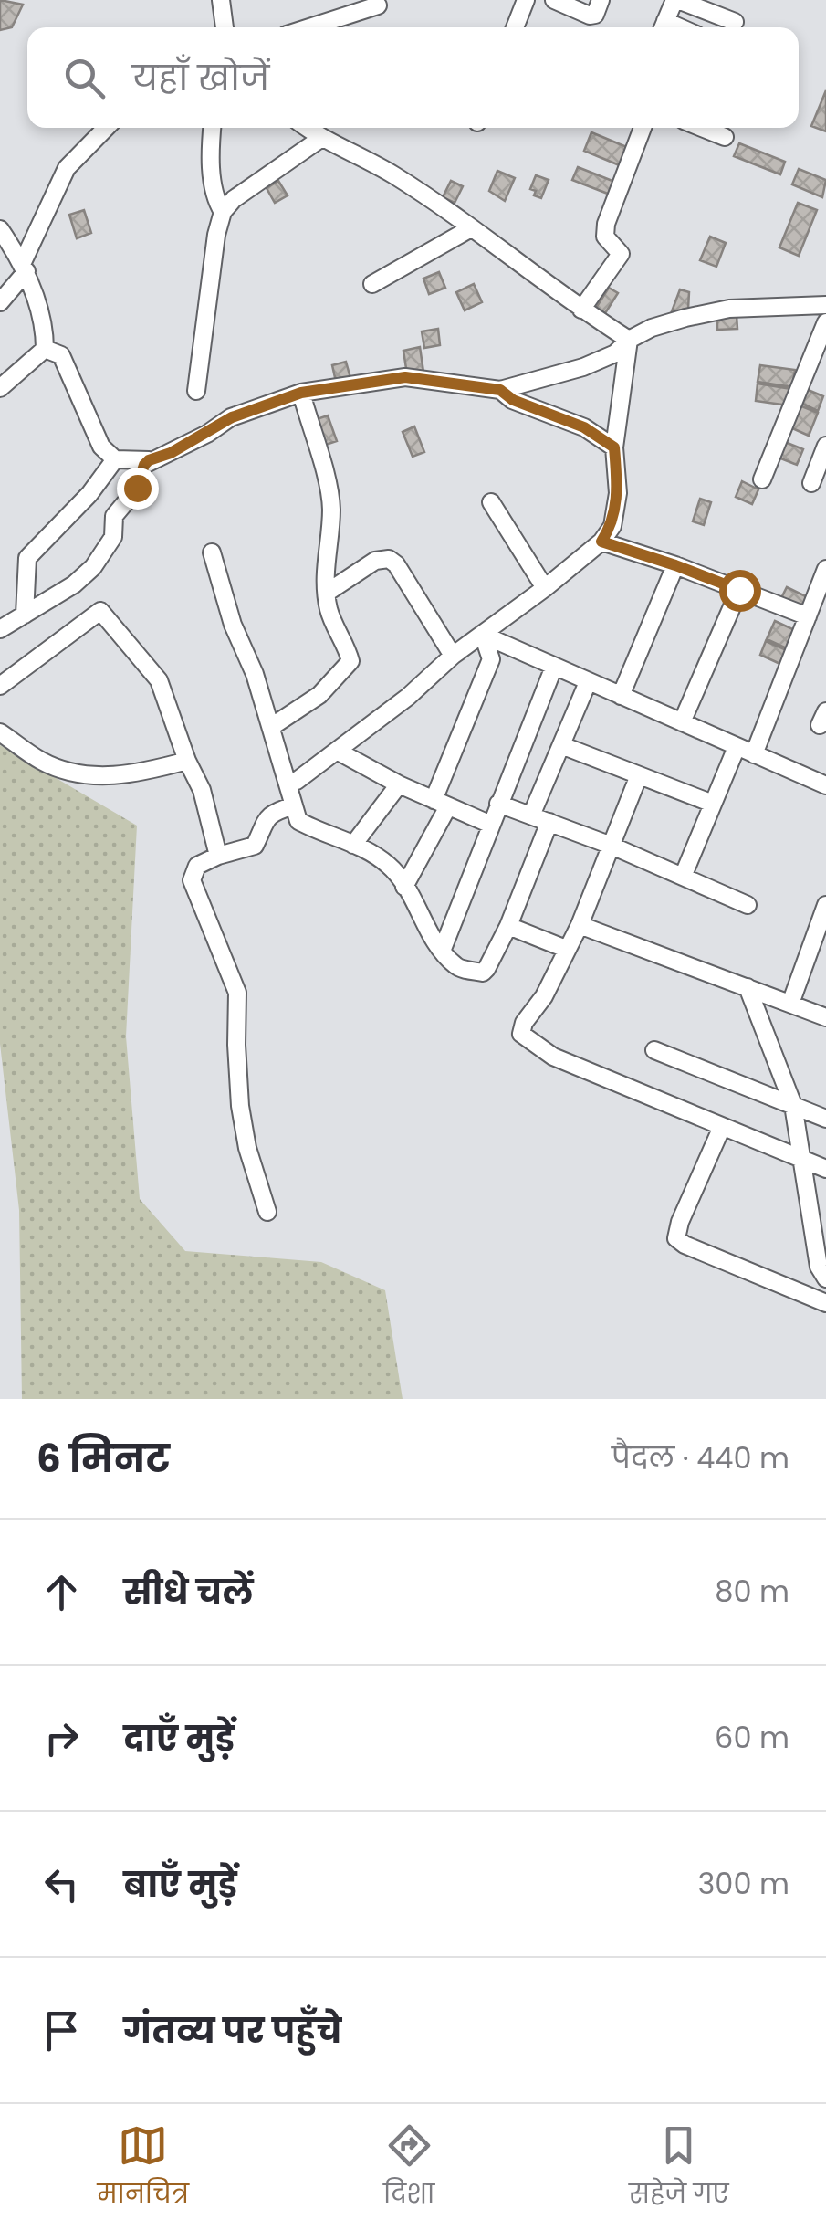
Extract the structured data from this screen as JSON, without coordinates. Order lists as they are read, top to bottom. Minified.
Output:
{"page":{"search":"यहाँ खोजें","heading":["6 मिनट","पैदल · 440 m"],"list":[["सीधे चलें","80 m"],["दाएँ मुड़ें","60 m"],["बाएँ मुड़ें","300 m"],"गंतव्य पर पहुँचे"],"nav":["मानचित्र","दिशा","सहेजे गए"]}}
